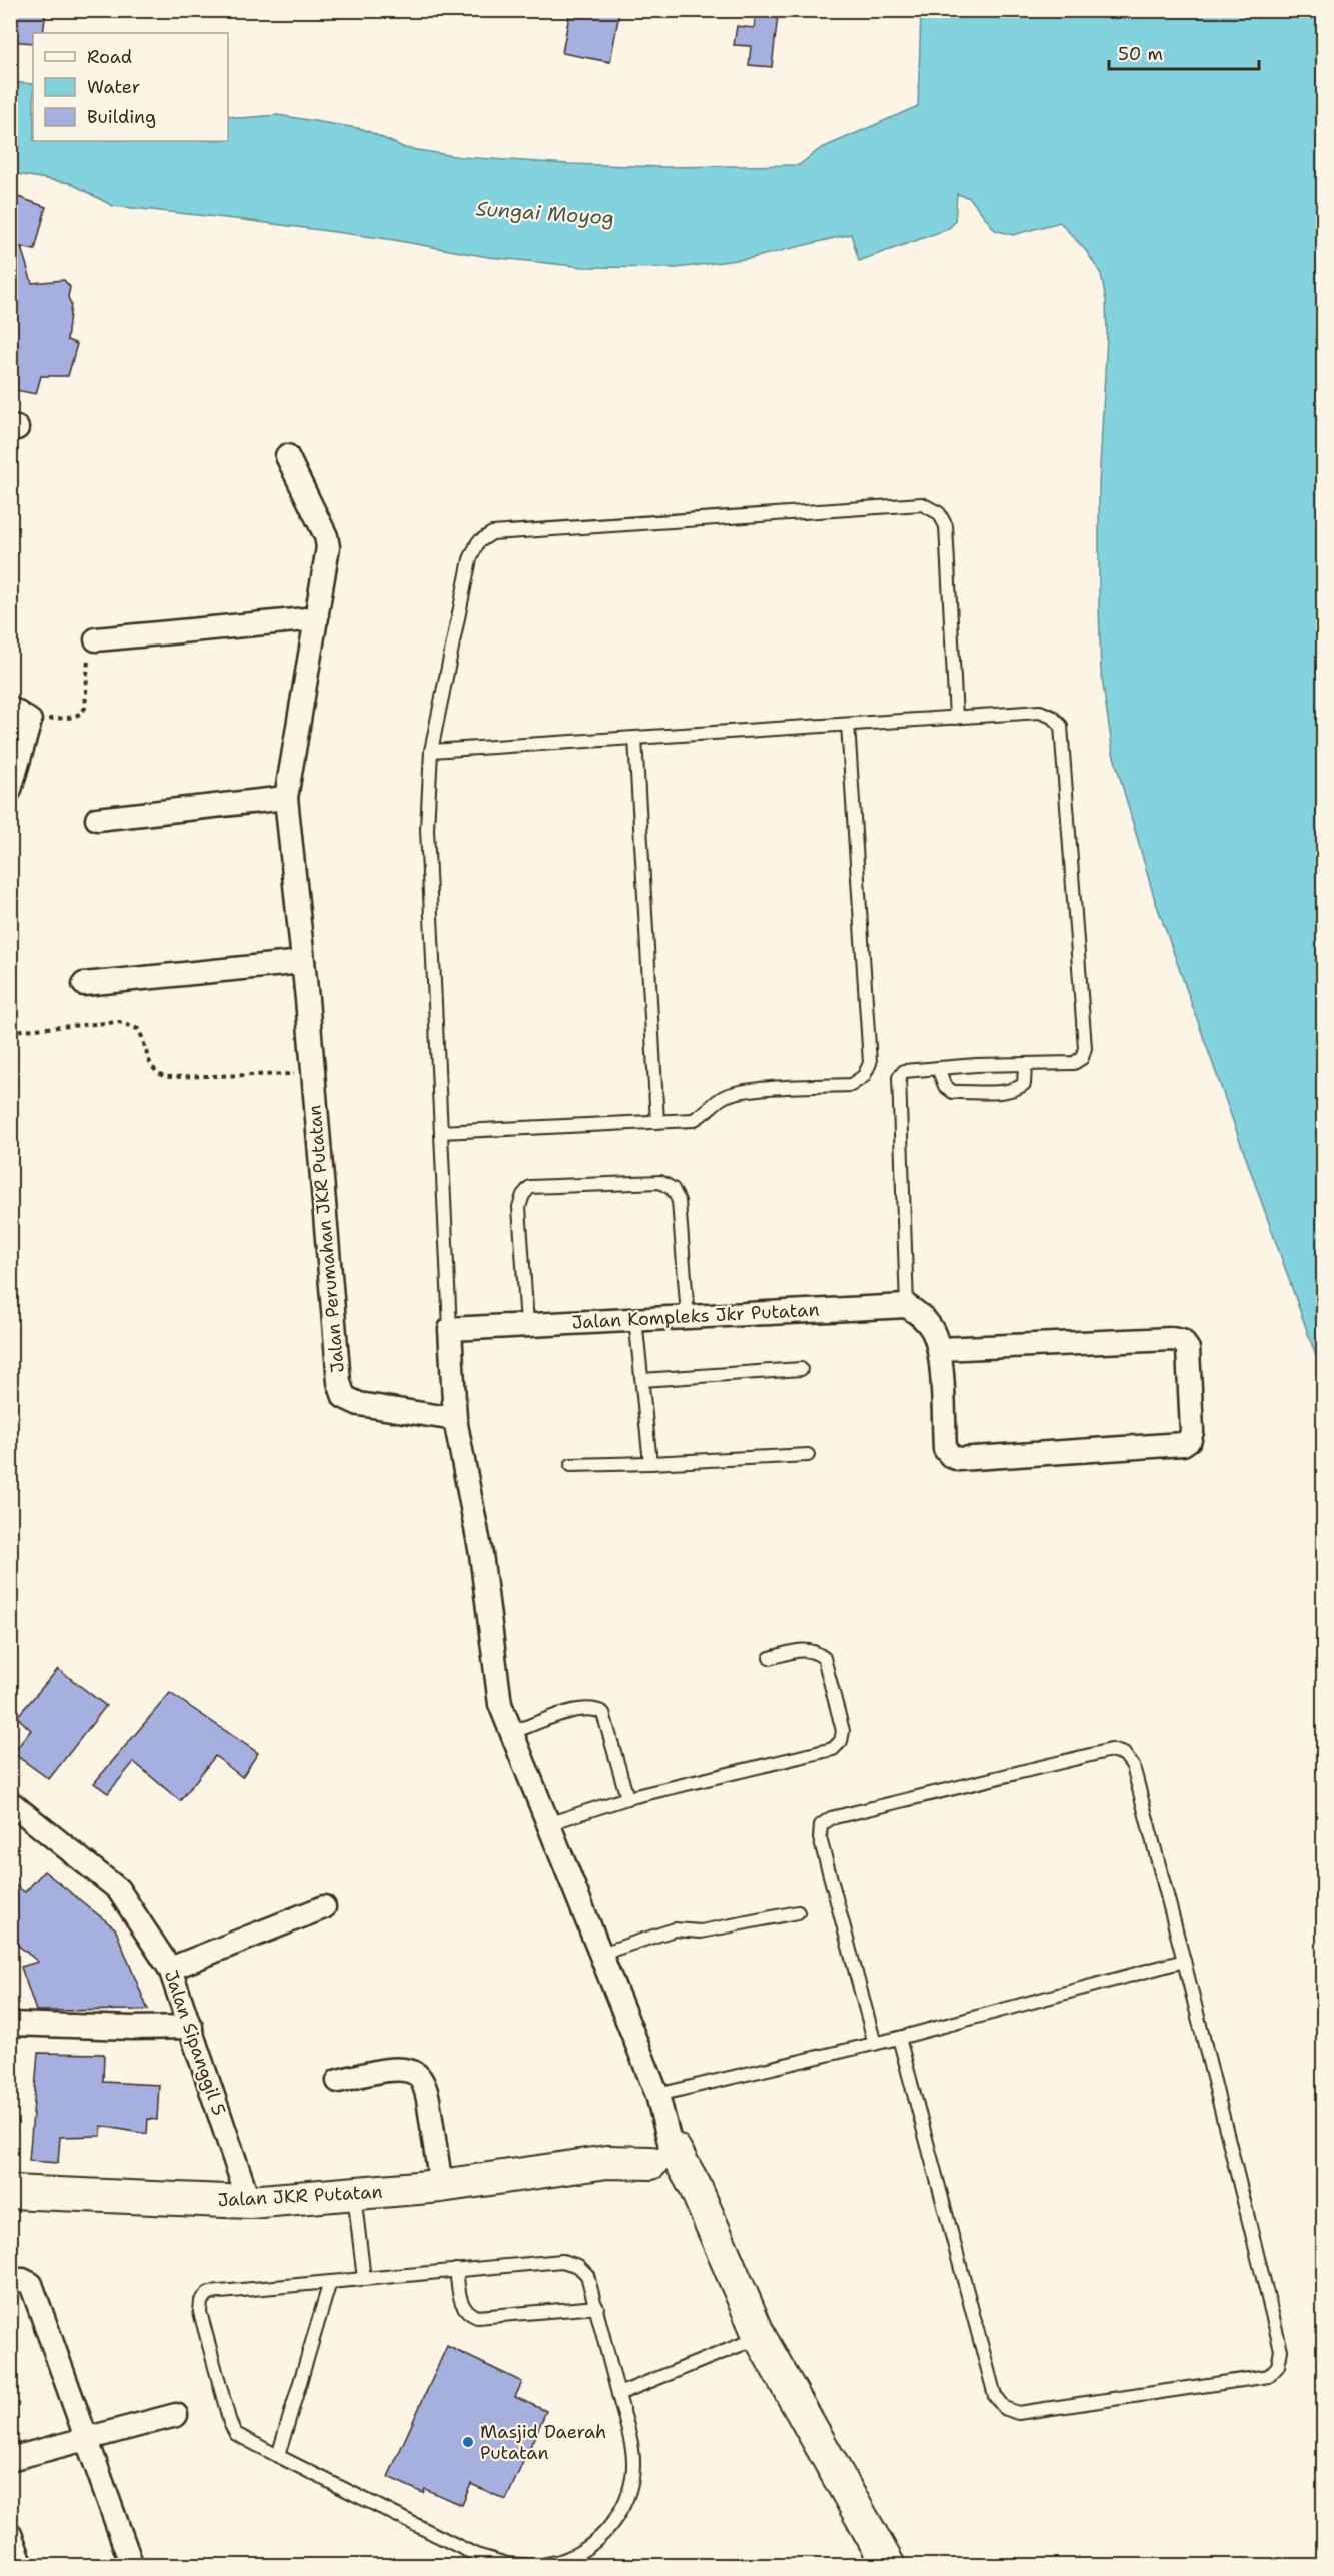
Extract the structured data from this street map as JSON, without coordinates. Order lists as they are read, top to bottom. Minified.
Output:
{"streets":{"street":["Jalan Perumahan JKR Putatan","Jalan Kompleks Jkr Putatan","Jalan Sipanggil 5","Jalan JKR Putatan"]},"crossings":[["Jalan Sipanggil 5","Jalan JKR Putatan"]],"water":["Sungai Moyog"],"places":["Masjid Daerah Putatan"],"legend":["Road","Water","Building"],"scale_bar":"50 m"}
